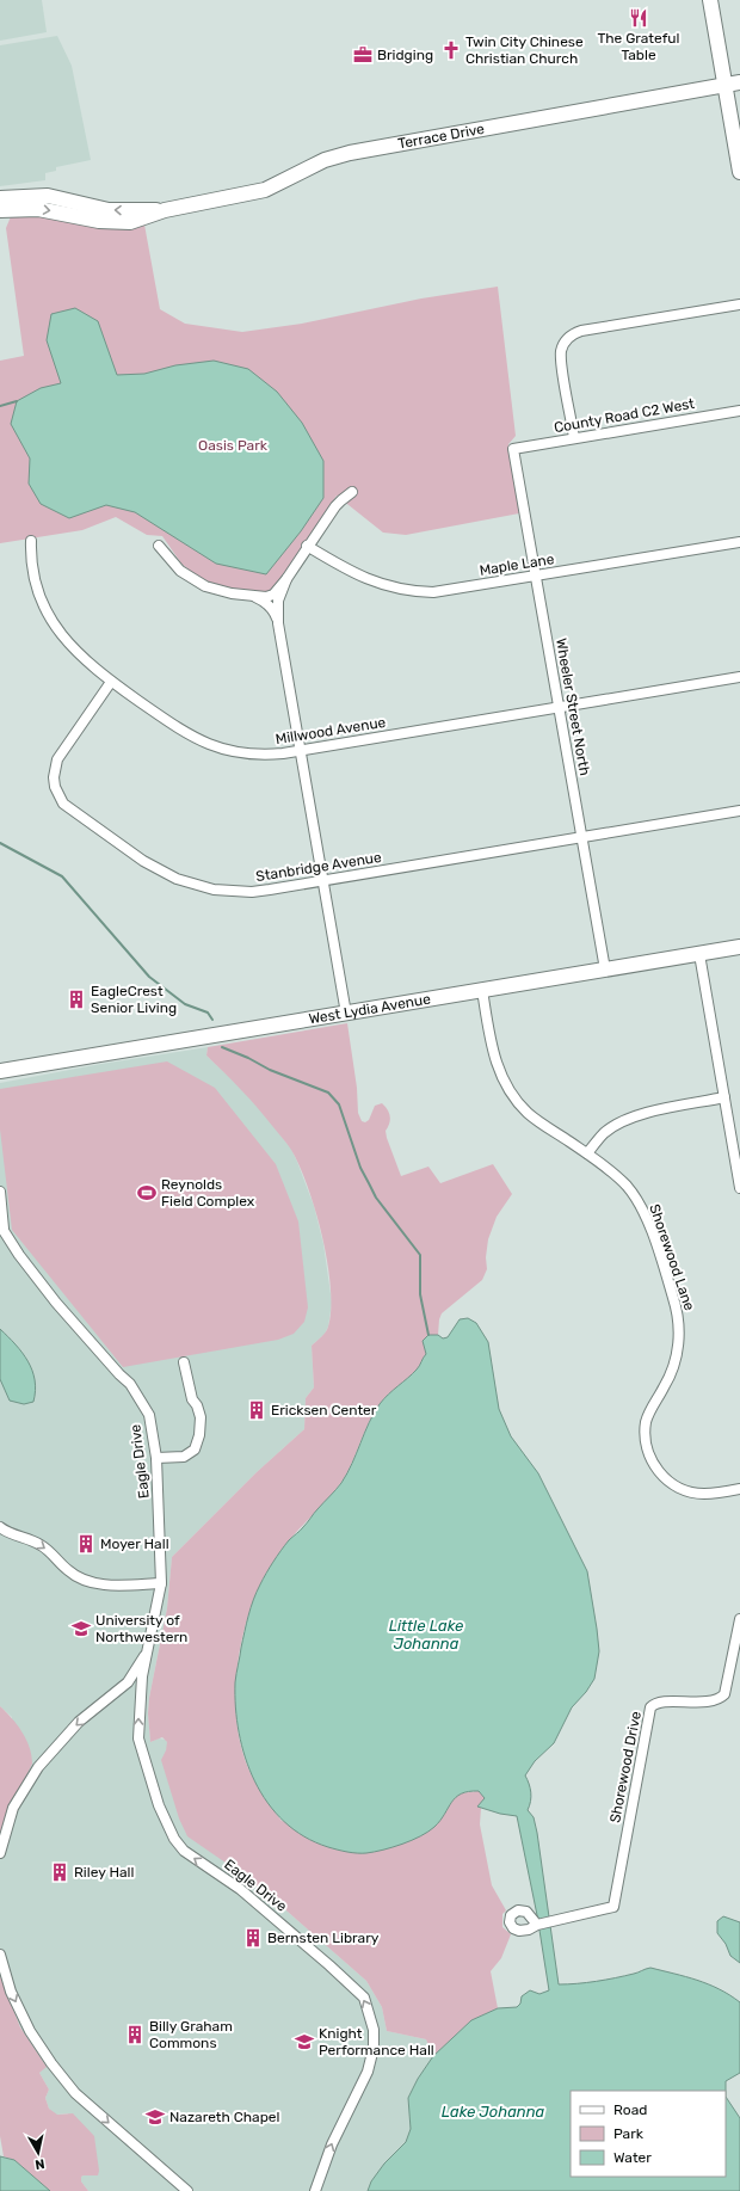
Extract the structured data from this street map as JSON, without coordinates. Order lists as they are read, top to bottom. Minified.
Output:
{"streets":{"street":["Terrace Drive","County Road C2 West","Maple Lane","Wheeler Street North","Millwood Avenue","Stanbridge Avenue","West Lydia Avenue","Shorewood Lane","Eagle Drive","Shorewood Drive"]},"crossings":[["County Road C2 West","Wheeler Street North"],["Maple Lane","Wheeler Street North"],["Wheeler Street North","Millwood Avenue"],["Wheeler Street North","Stanbridge Avenue"],["Wheeler Street North","West Lydia Avenue"],["Millwood Avenue","Stanbridge Avenue"],["West Lydia Avenue","Shorewood Lane"]],"water":["Little Lake Johanna","Lake Johanna"],"parks":["Oasis Park"],"places":{"restaurant":["The Grateful Table"],"church":["Twin City Chinese Christian Church"],"office":["Bridging"],"building":["EagleCrest Senior Living","Ericksen Center","Moyer Hall","Riley Hall","Bernsten Library","Billy Graham Commons"],"sports":["Reynolds Field Complex"],"school or university":["University of Northwestern","Knight Performance Hall","Nazareth Chapel"]},"legend":["Road","Park","Water"],"north":"bottom"}
